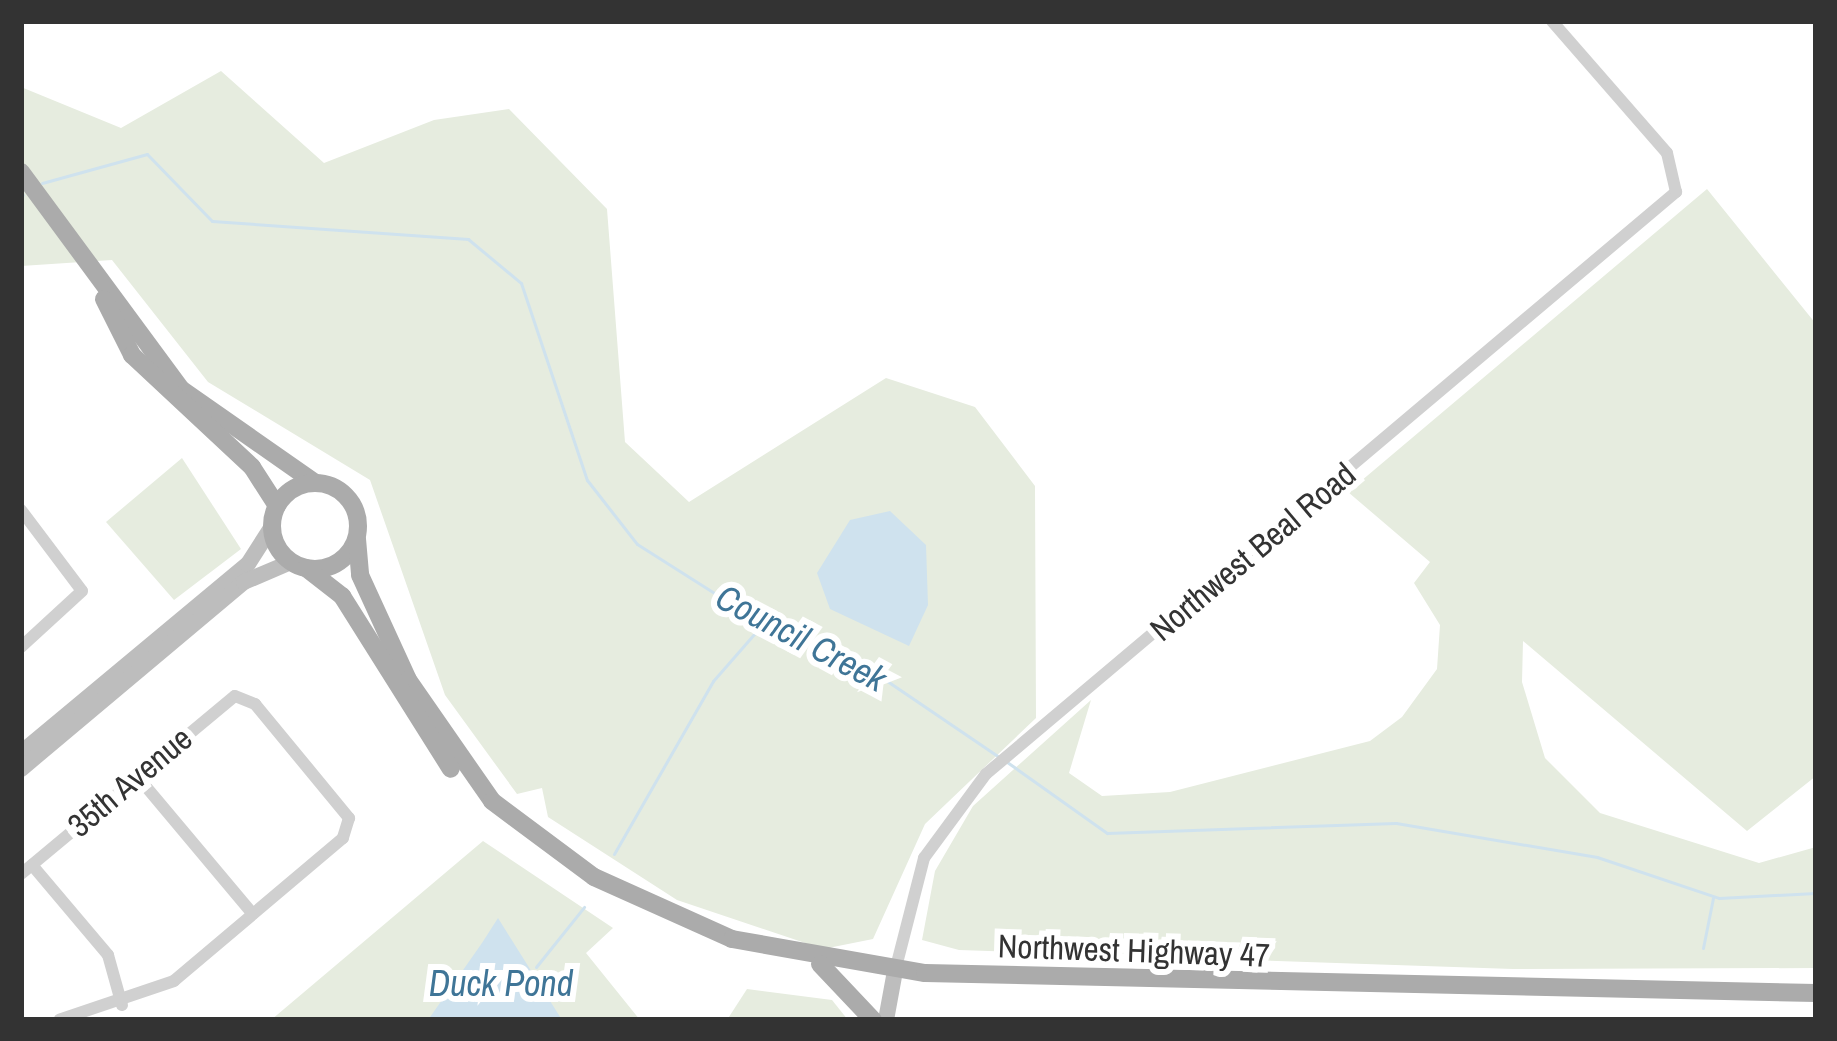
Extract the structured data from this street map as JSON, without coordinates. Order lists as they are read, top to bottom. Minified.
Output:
{"streets":{"main road":["Northwest Highway 47"],"street":["Northwest Beal Road","35th Avenue"]},"crossings":[["Northwest Beal Road","Northwest Highway 47"]],"water":["Council Creek","Duck Pond"]}
